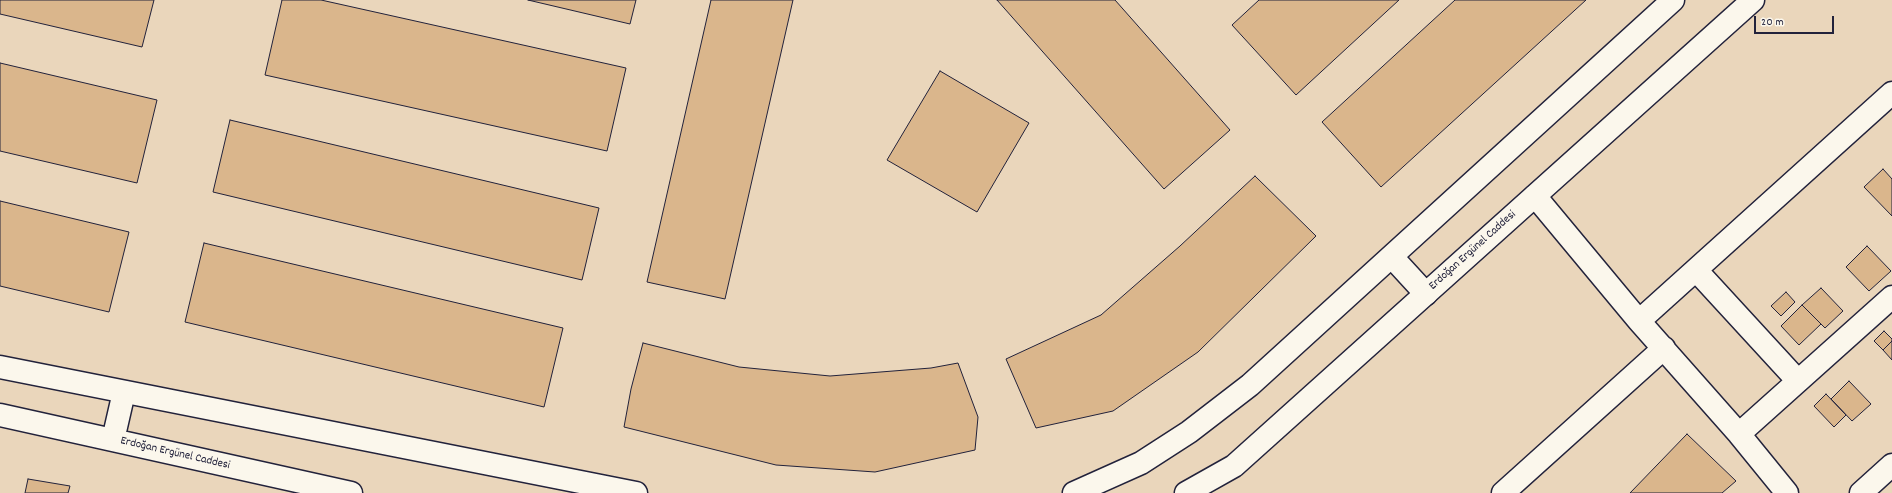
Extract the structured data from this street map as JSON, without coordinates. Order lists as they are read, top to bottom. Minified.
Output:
{"streets":{"main road":["Erdoğan Ergünel Caddesi"]},"scale_bar":"20 m"}
